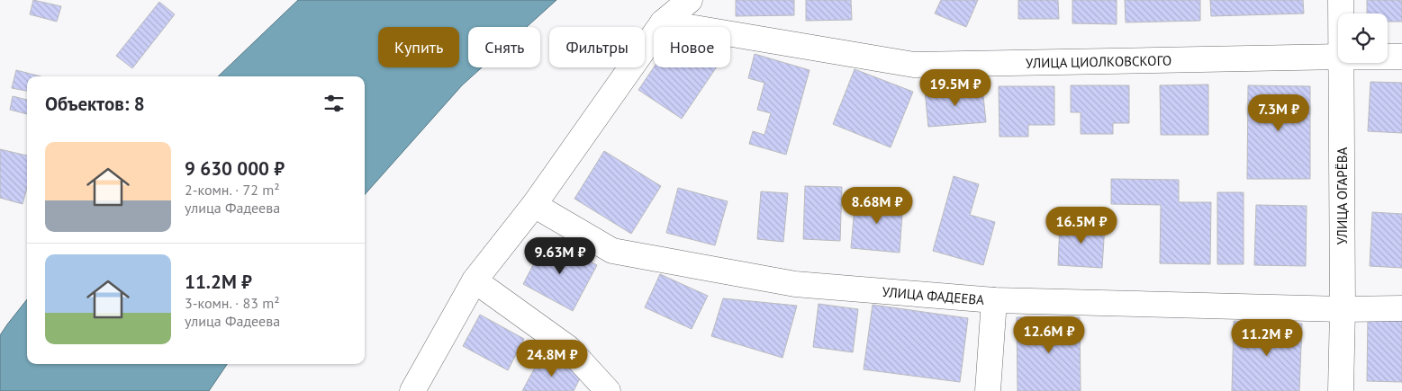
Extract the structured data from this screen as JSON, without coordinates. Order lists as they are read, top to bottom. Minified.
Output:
{"streets":{"street":["УЛИЦА ЦИОЛКОВСКОГО","УЛИЦА ОГАРЁВА","УЛИЦА ФАДЕЕВА"]},"crossings":[["УЛИЦА ОГАРЁВА","УЛИЦА ФАДЕЕВА"]],"page":{"chip":["Купить","Снять","Фильтры","Новое"],"price":["19.5M ₽","7.3M ₽","8.68M ₽","16.5M ₽","9.63M ₽","12.6M ₽","11.2M ₽","24.8M ₽"],"heading":"Объектов: 8","list":[{"name":"9 630 000 ₽","note":"2-комн. · 72 m² · улица Фадеева"},{"name":"11.2M ₽","note":"3-комн. · 83 m² · улица Фадеева"}]}}
